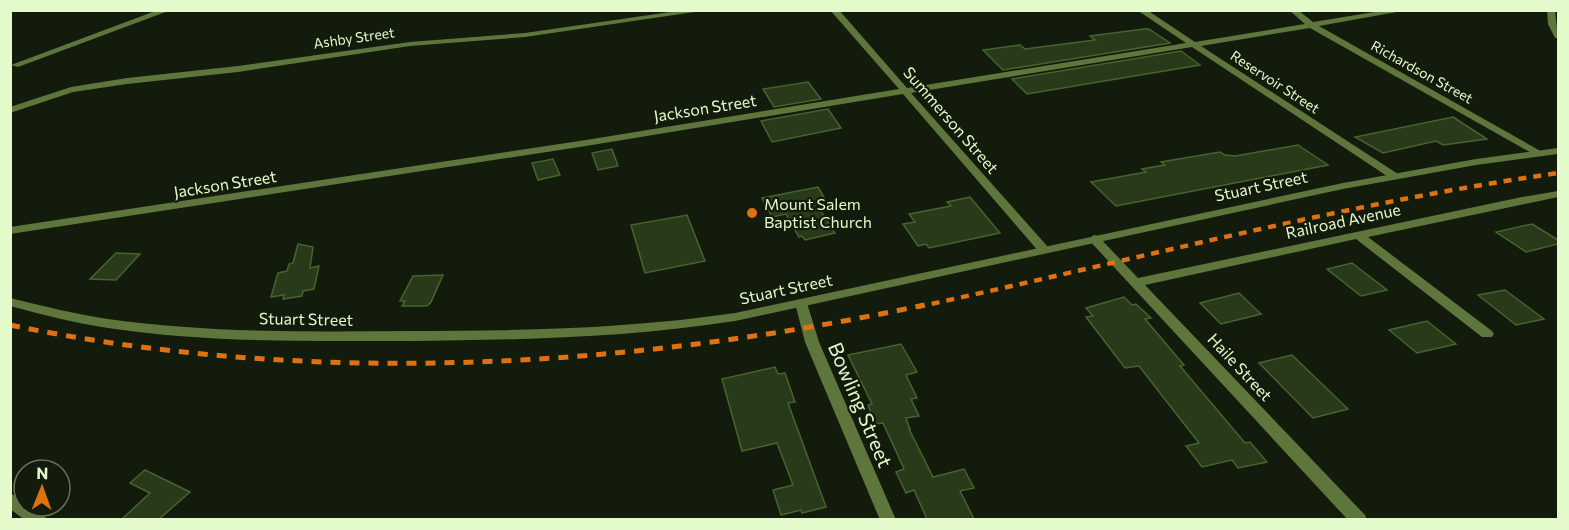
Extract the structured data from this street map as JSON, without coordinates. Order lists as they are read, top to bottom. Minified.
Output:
{"streets":{"street":["Ashby Street","Richardson Street","Reservoir Street","Jackson Street","Summerson Street","Stuart Street","Railroad Avenue","Haile Street","Bowling Street"]},"crossings":[["Richardson Street","Jackson Street"],["Richardson Street","Stuart Street"],["Reservoir Street","Jackson Street"],["Reservoir Street","Stuart Street"],["Jackson Street","Summerson Street"],["Summerson Street","Stuart Street"],["Stuart Street","Haile Street"],["Stuart Street","Bowling Street"],["Railroad Avenue","Haile Street"]],"places":["Mount Salem Baptist Church"],"north":"top"}
